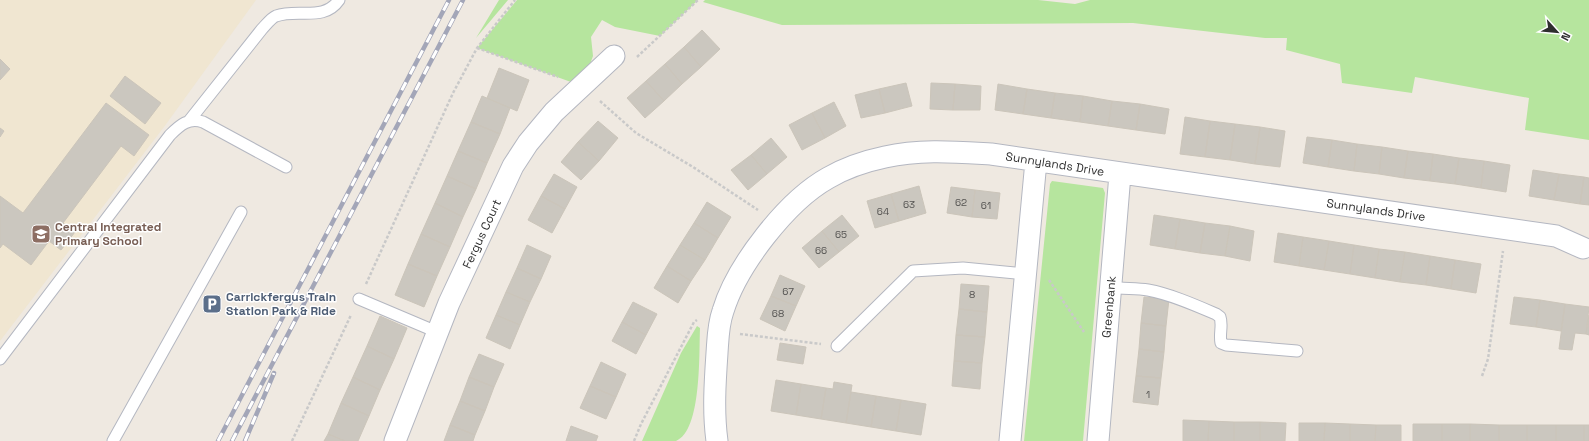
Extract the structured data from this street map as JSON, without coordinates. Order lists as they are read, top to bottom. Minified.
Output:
{"streets":{"street":["Sunnylands Drive","Fergus Court","Greenbank"]},"crossings":[["Sunnylands Drive","Greenbank"]],"places":{"school or university":["Central Integrated Primary School"],"parking":["Carrickfergus Train Station Park & Ride"]},"house_numbers":["62","63","61","64","65","66","67","8","68","1"],"north":"bottom right"}
